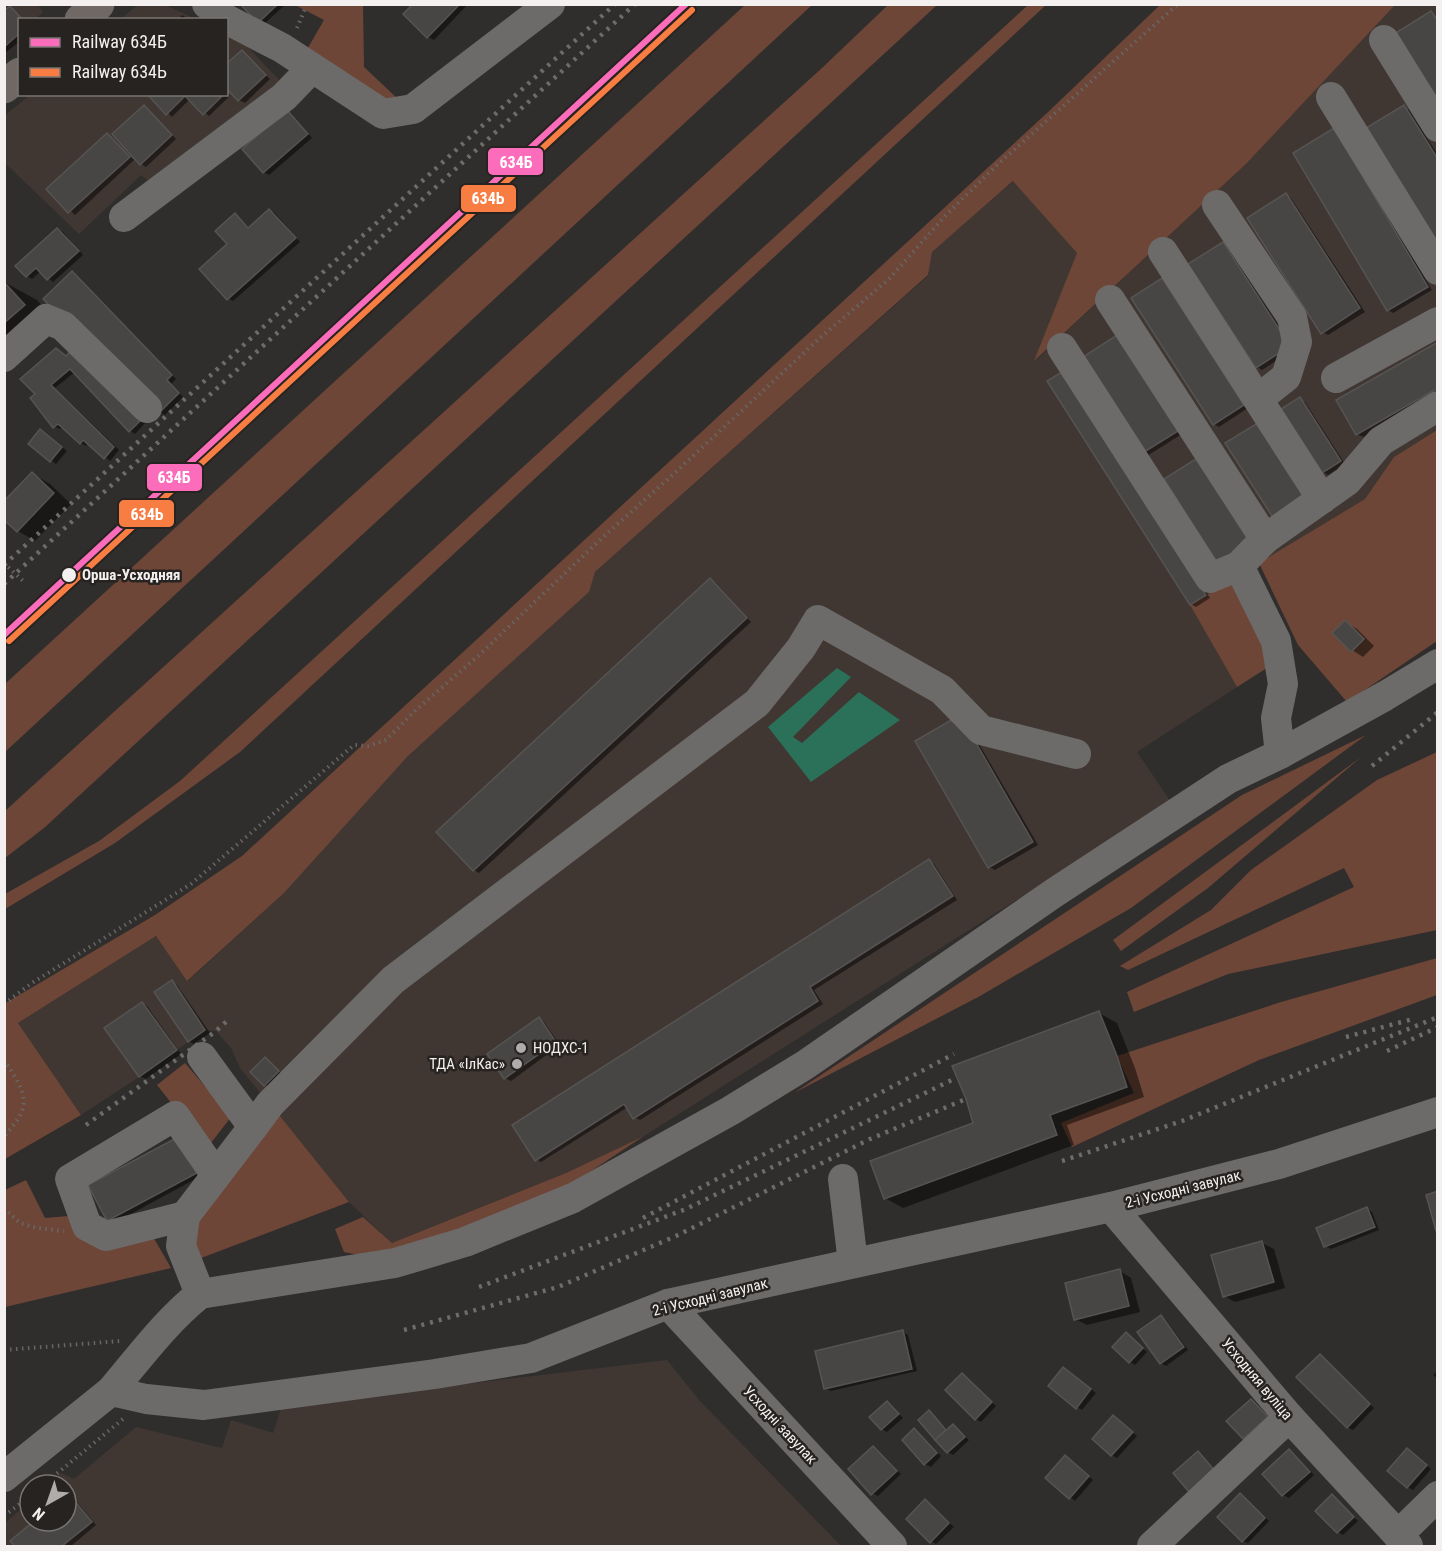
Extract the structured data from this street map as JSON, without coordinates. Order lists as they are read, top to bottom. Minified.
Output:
{"streets":{"street":["2-і Усходні завулак","Усходняя вуліца","Усходні завулак"]},"crossings":[["2-і Усходні завулак","Усходняя вуліца"],["2-і Усходні завулак","Усходні завулак"]],"places":["Орша-Усходняя","НОДХС-1","ТДА «ІлКас»"],"lines":["rail line 634Б","rail line 634Ь"],"legend":["Railway 634Б","Railway 634Ь"],"north":"bottom left"}
